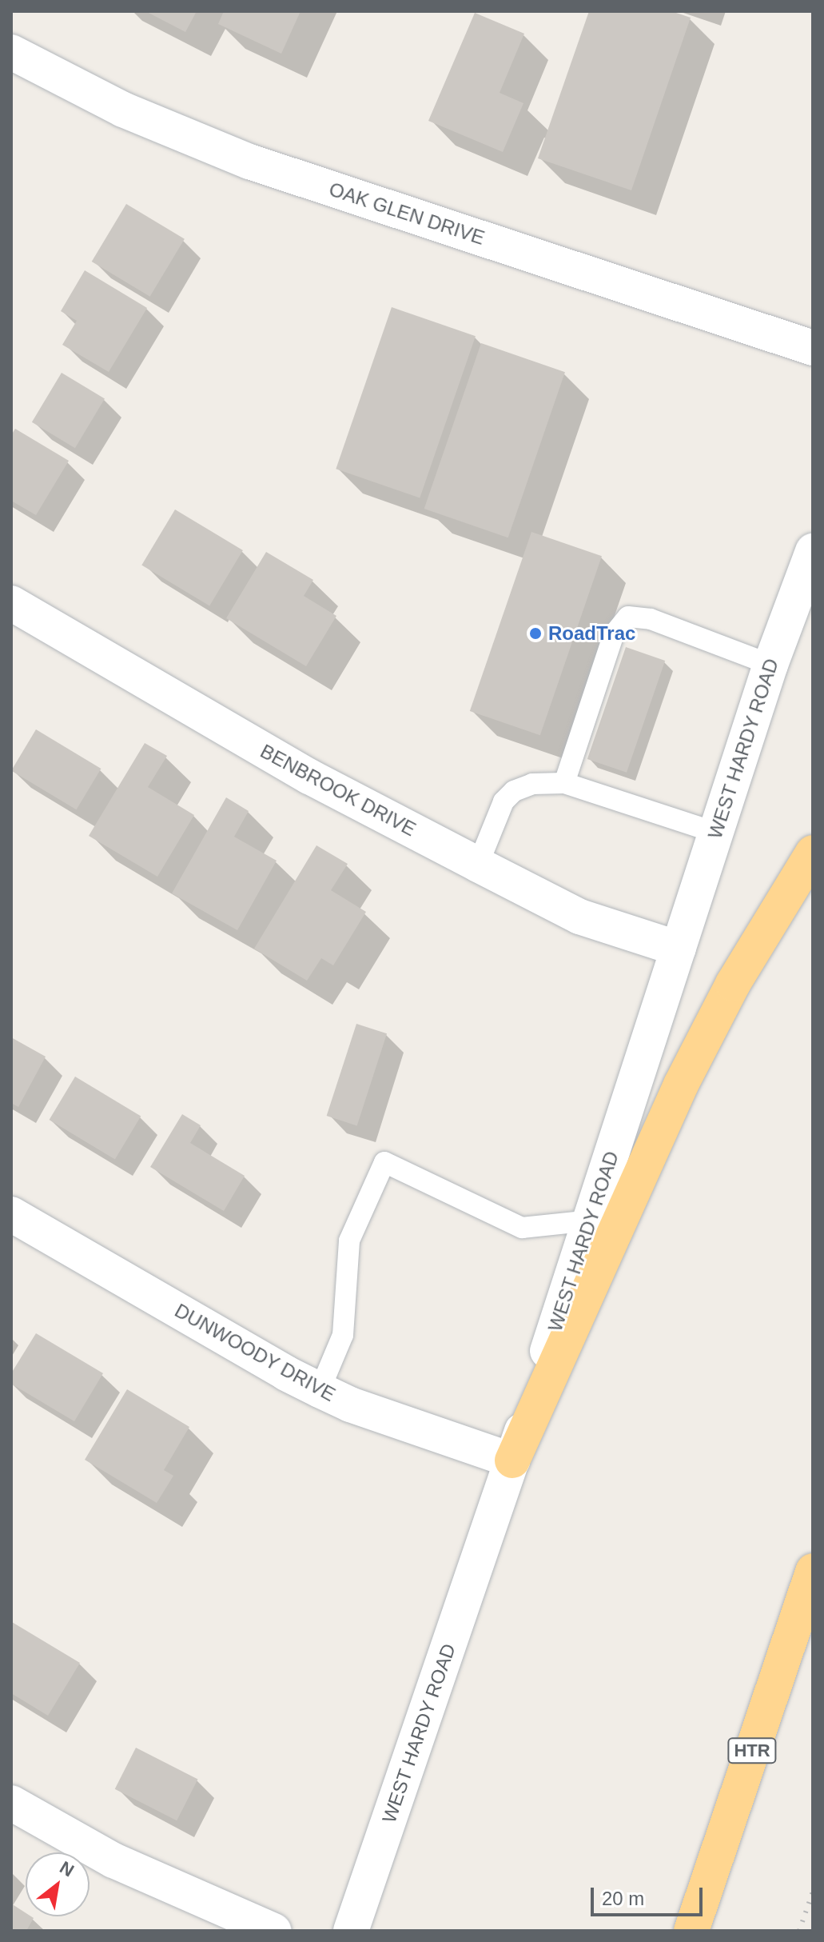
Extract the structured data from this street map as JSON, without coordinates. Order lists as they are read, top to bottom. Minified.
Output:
{"streets":{"highway":["HTR"],"street":["OAK GLEN DRIVE","WEST HARDY ROAD","BENBROOK DRIVE","DUNWOODY DRIVE"]},"crossings":[["WEST HARDY ROAD","BENBROOK DRIVE"],["WEST HARDY ROAD","DUNWOODY DRIVE"]],"places":["RoadTrac"],"scale_bar":"20 m","north":"top right"}
